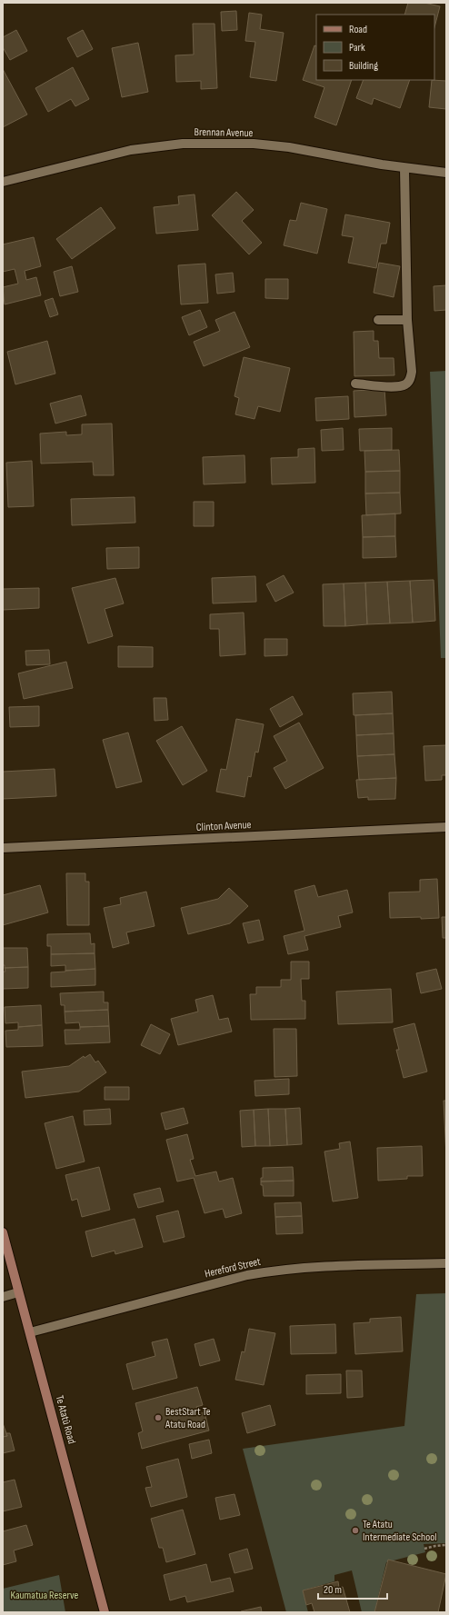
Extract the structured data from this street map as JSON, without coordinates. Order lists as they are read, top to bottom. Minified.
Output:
{"streets":{"main road":["Te Atatū Road"],"street":["Brennan Avenue","Clinton Avenue","Hereford Street"]},"crossings":[["Hereford Street","Te Atatū Road"]],"parks":["Kaumatua Reserve"],"places":["BestStart Te Atatu Road","Te Atatu Intermediate School"],"legend":["Road","Park","Building"],"scale_bar":"20 m"}
